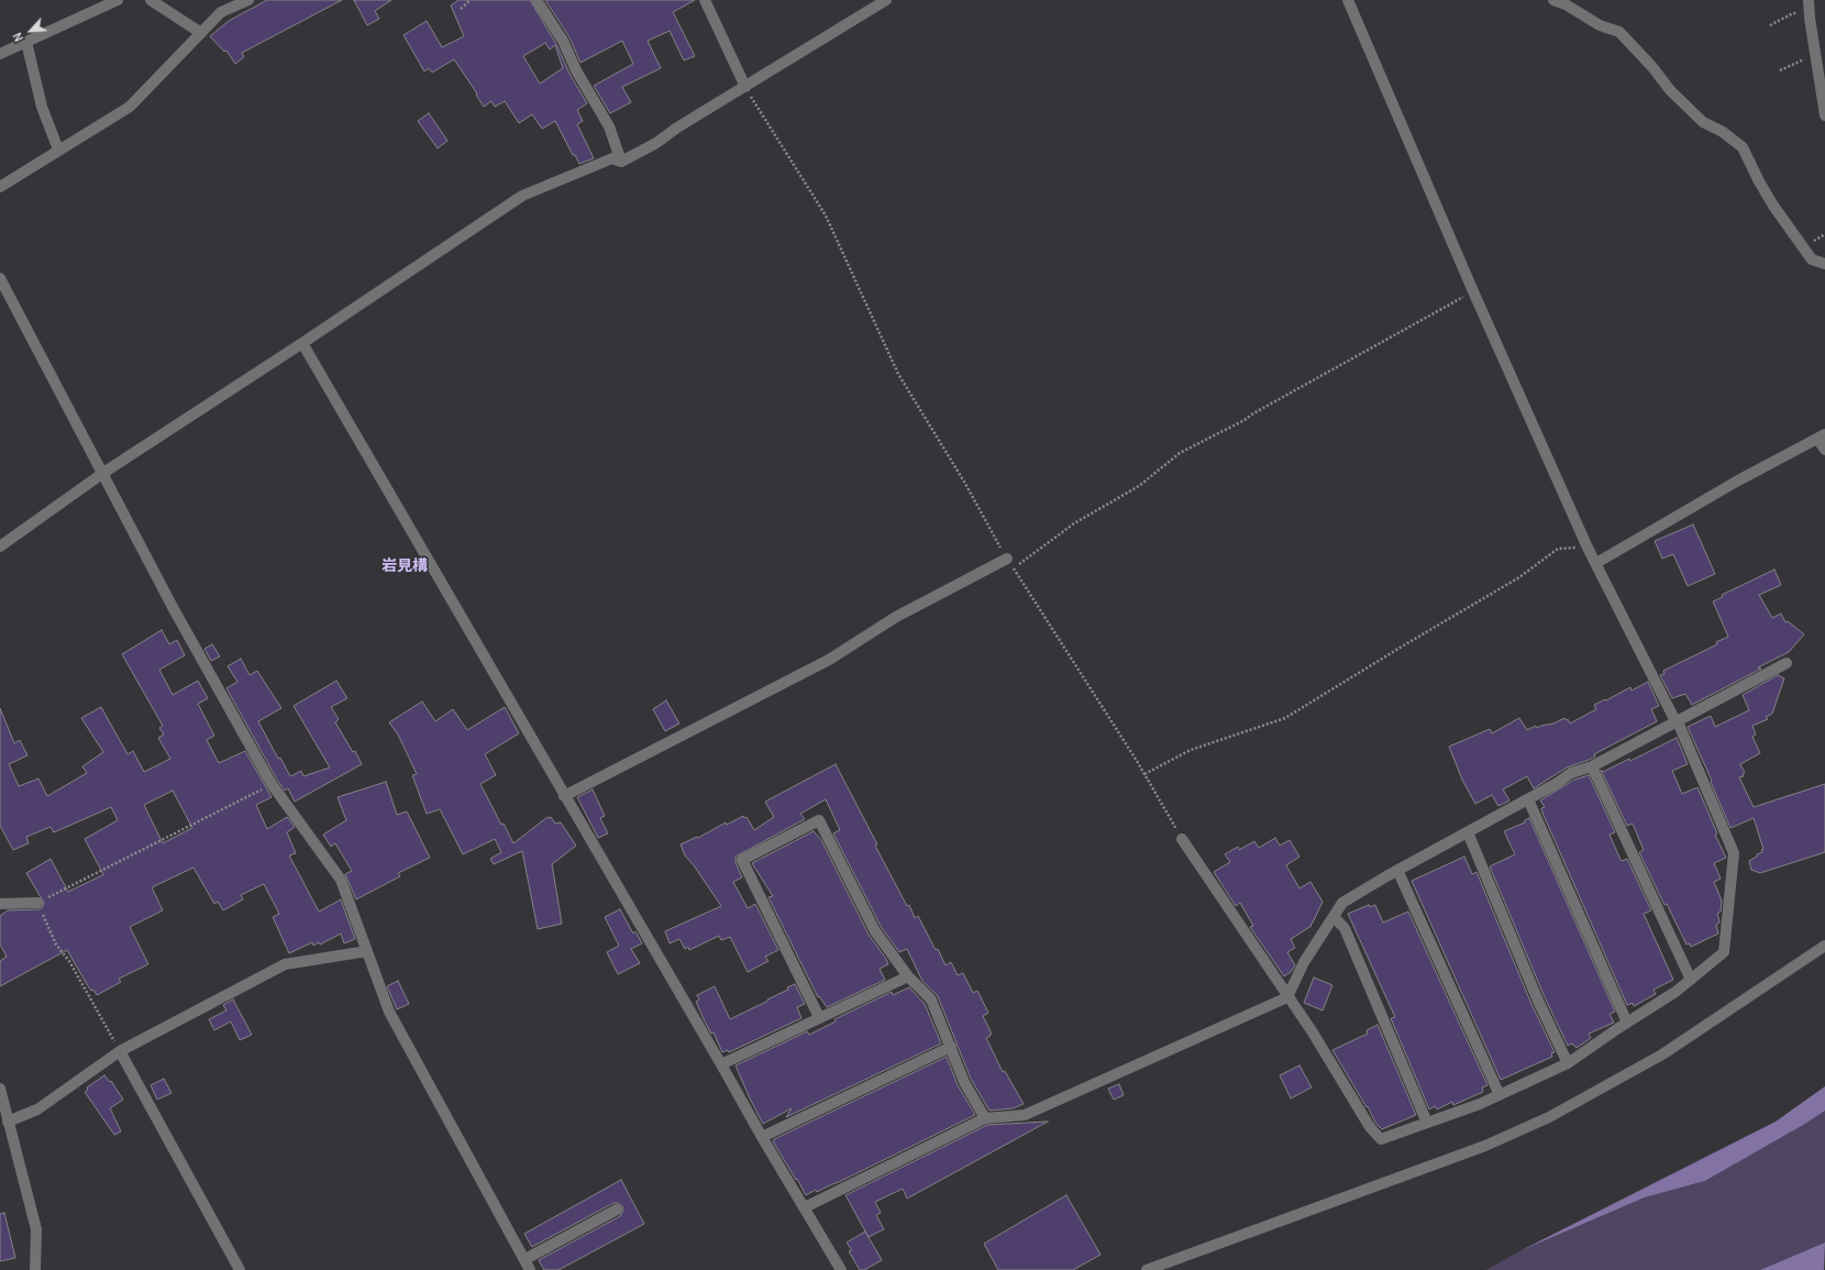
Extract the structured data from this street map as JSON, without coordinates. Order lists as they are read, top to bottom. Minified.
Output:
{"districts":["岩見構"],"north":"bottom left"}
